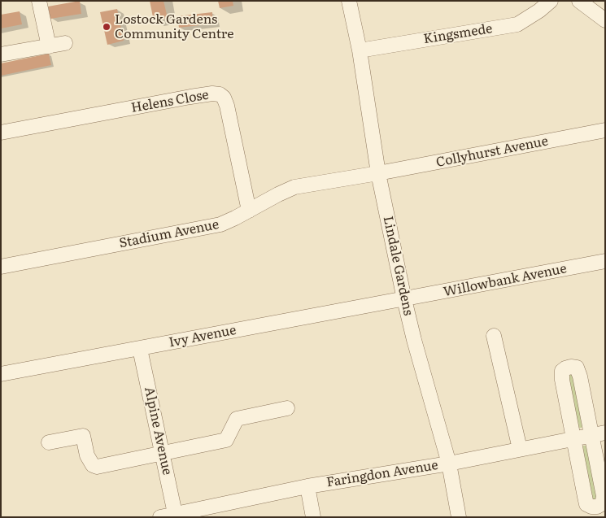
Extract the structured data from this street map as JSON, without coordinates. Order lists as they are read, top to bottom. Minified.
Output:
{"streets":{"street":["Kingsmede","Helens Close","Collyhurst Avenue","Stadium Avenue","Lindale Gardens","Willowbank Avenue","Ivy Avenue","Alpine Avenue","Faringdon Avenue"]},"crossings":[["Kingsmede","Lindale Gardens"],["Helens Close","Stadium Avenue"],["Collyhurst Avenue","Stadium Avenue"],["Collyhurst Avenue","Lindale Gardens"],["Stadium Avenue","Lindale Gardens"],["Lindale Gardens","Willowbank Avenue"],["Lindale Gardens","Ivy Avenue"],["Lindale Gardens","Faringdon Avenue"],["Willowbank Avenue","Ivy Avenue"],["Ivy Avenue","Alpine Avenue"],["Alpine Avenue","Faringdon Avenue"]],"places":["Lostock Gardens Community Centre"]}
